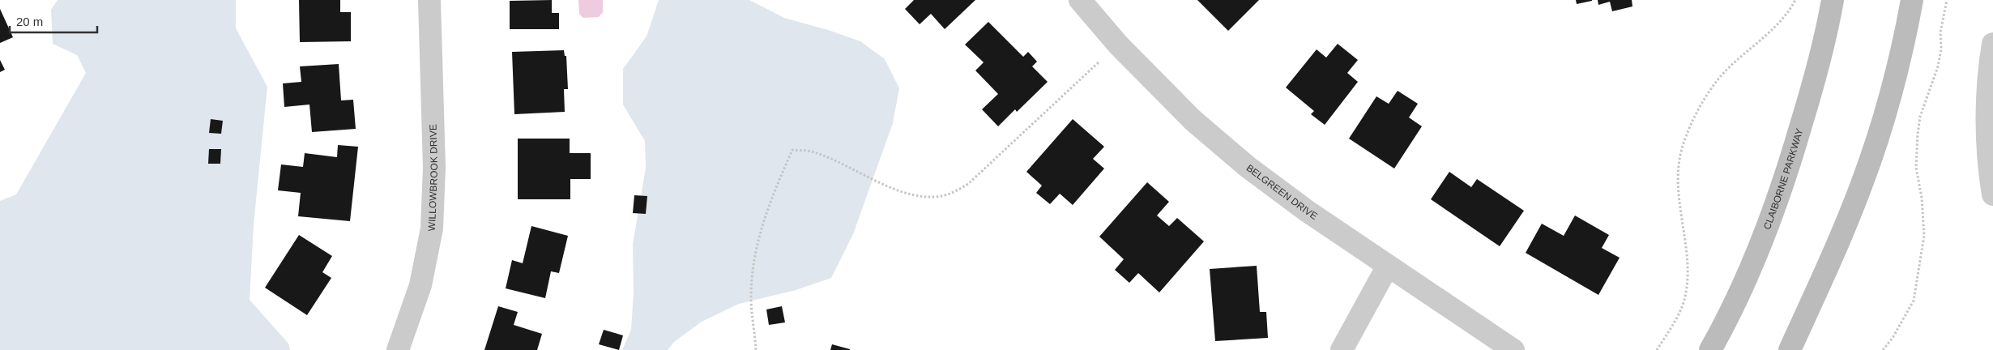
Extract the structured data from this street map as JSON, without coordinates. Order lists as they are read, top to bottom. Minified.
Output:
{"streets":{"main road":["CLAIBORNE PARKWAY"],"street":["WILLOWBROOK DRIVE","BELGREEN DRIVE"]},"scale_bar":"20 m"}
